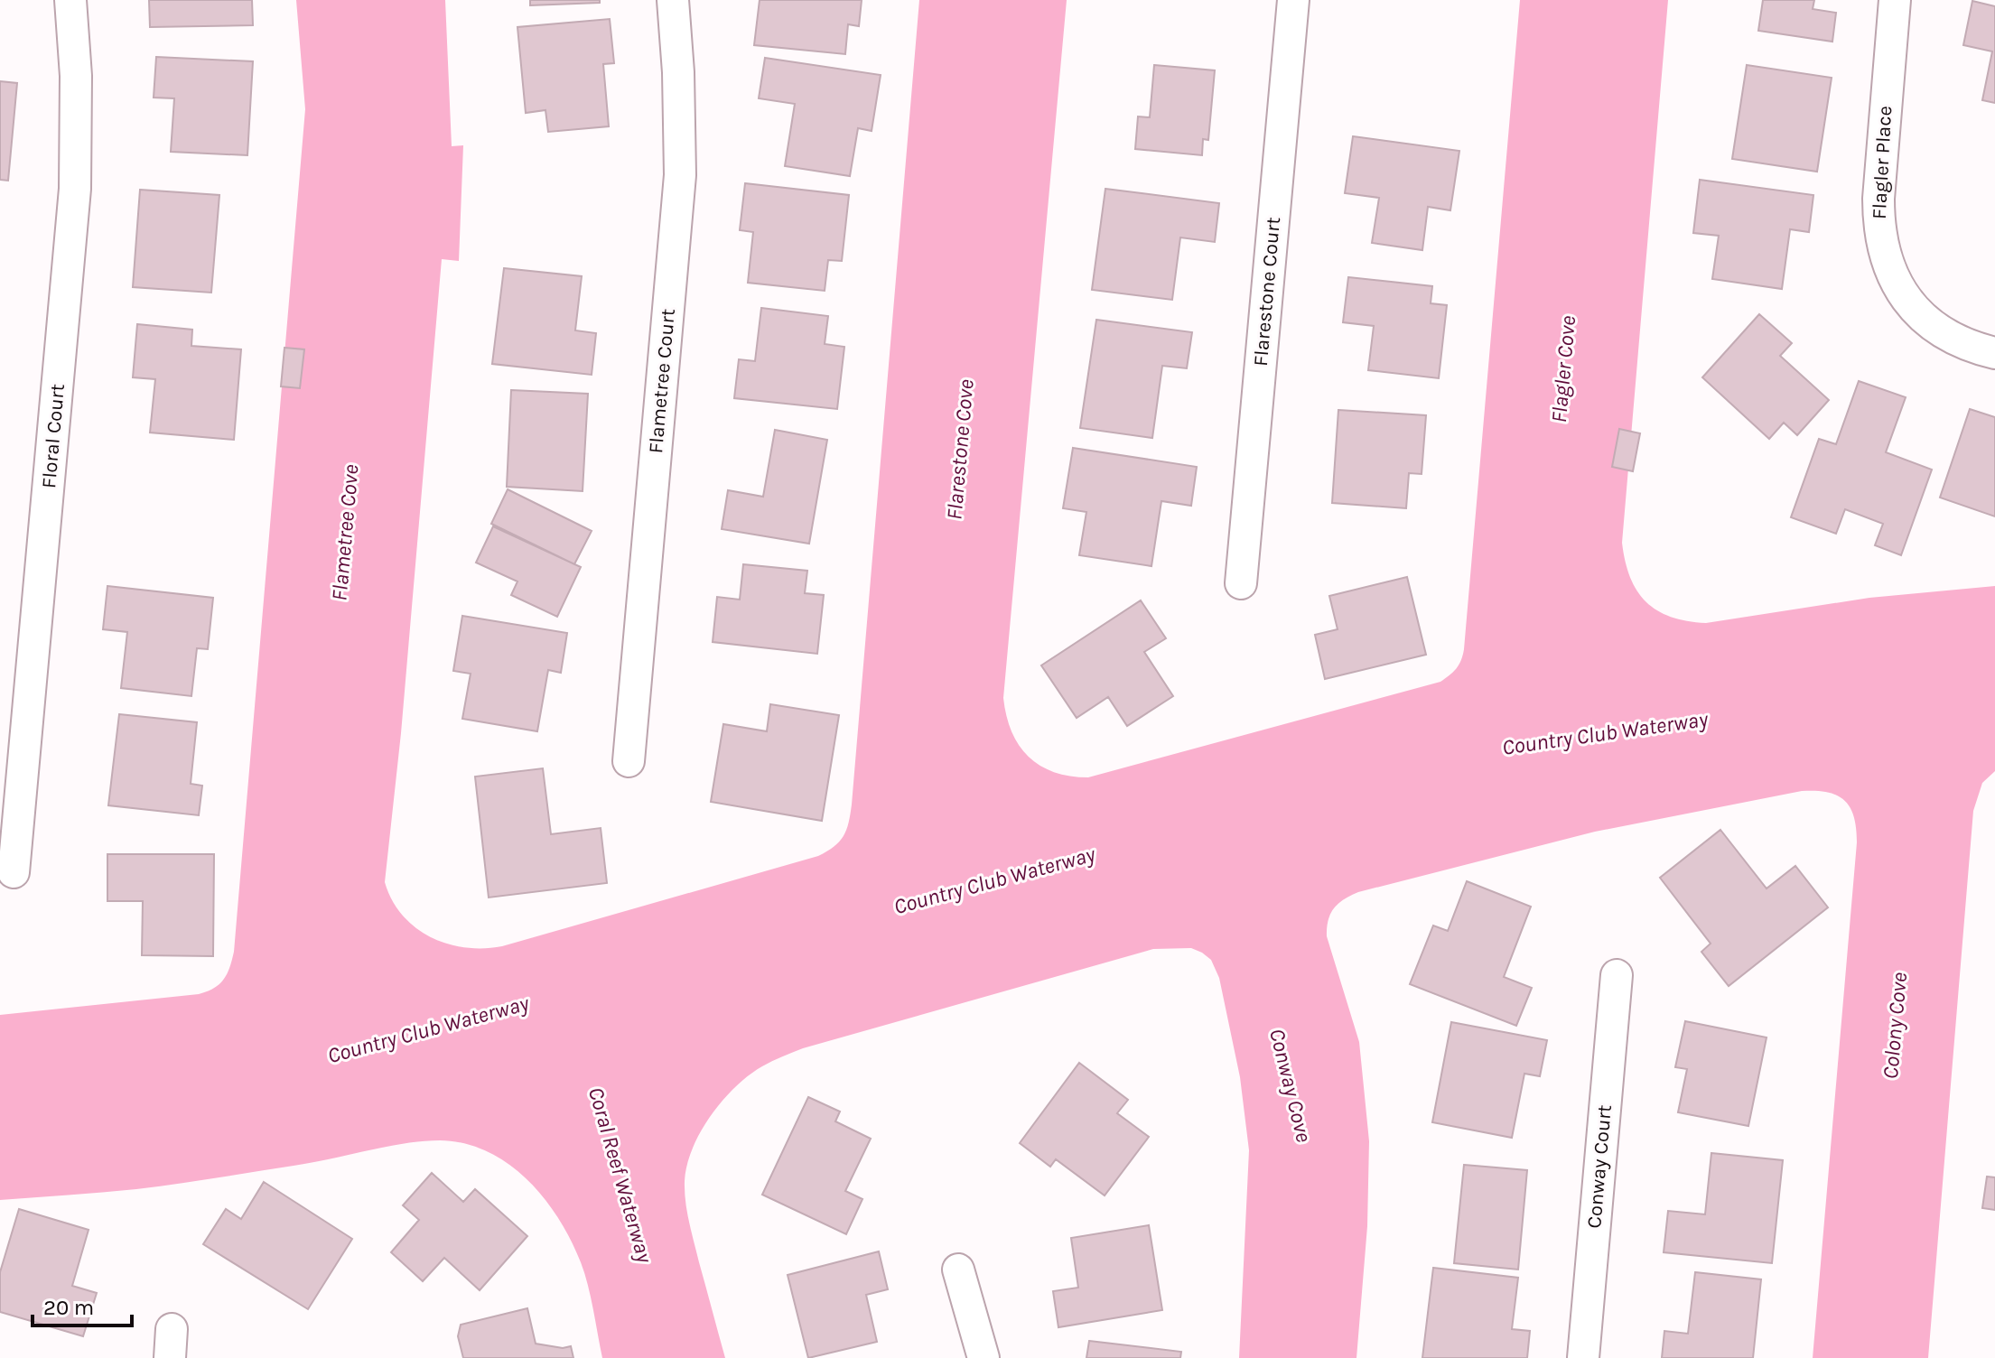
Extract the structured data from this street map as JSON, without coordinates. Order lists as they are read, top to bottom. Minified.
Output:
{"streets":{"street":["Flagler Place","Flarestone Court","Flametree Court","Floral Court","Conway Court"]},"water":["Flagler Cove","Flarestone Cove","Flametree Cove","Country Club Waterway","Colony Cove","Conway Cove","Coral Reef Waterway"],"scale_bar":"20 m"}
